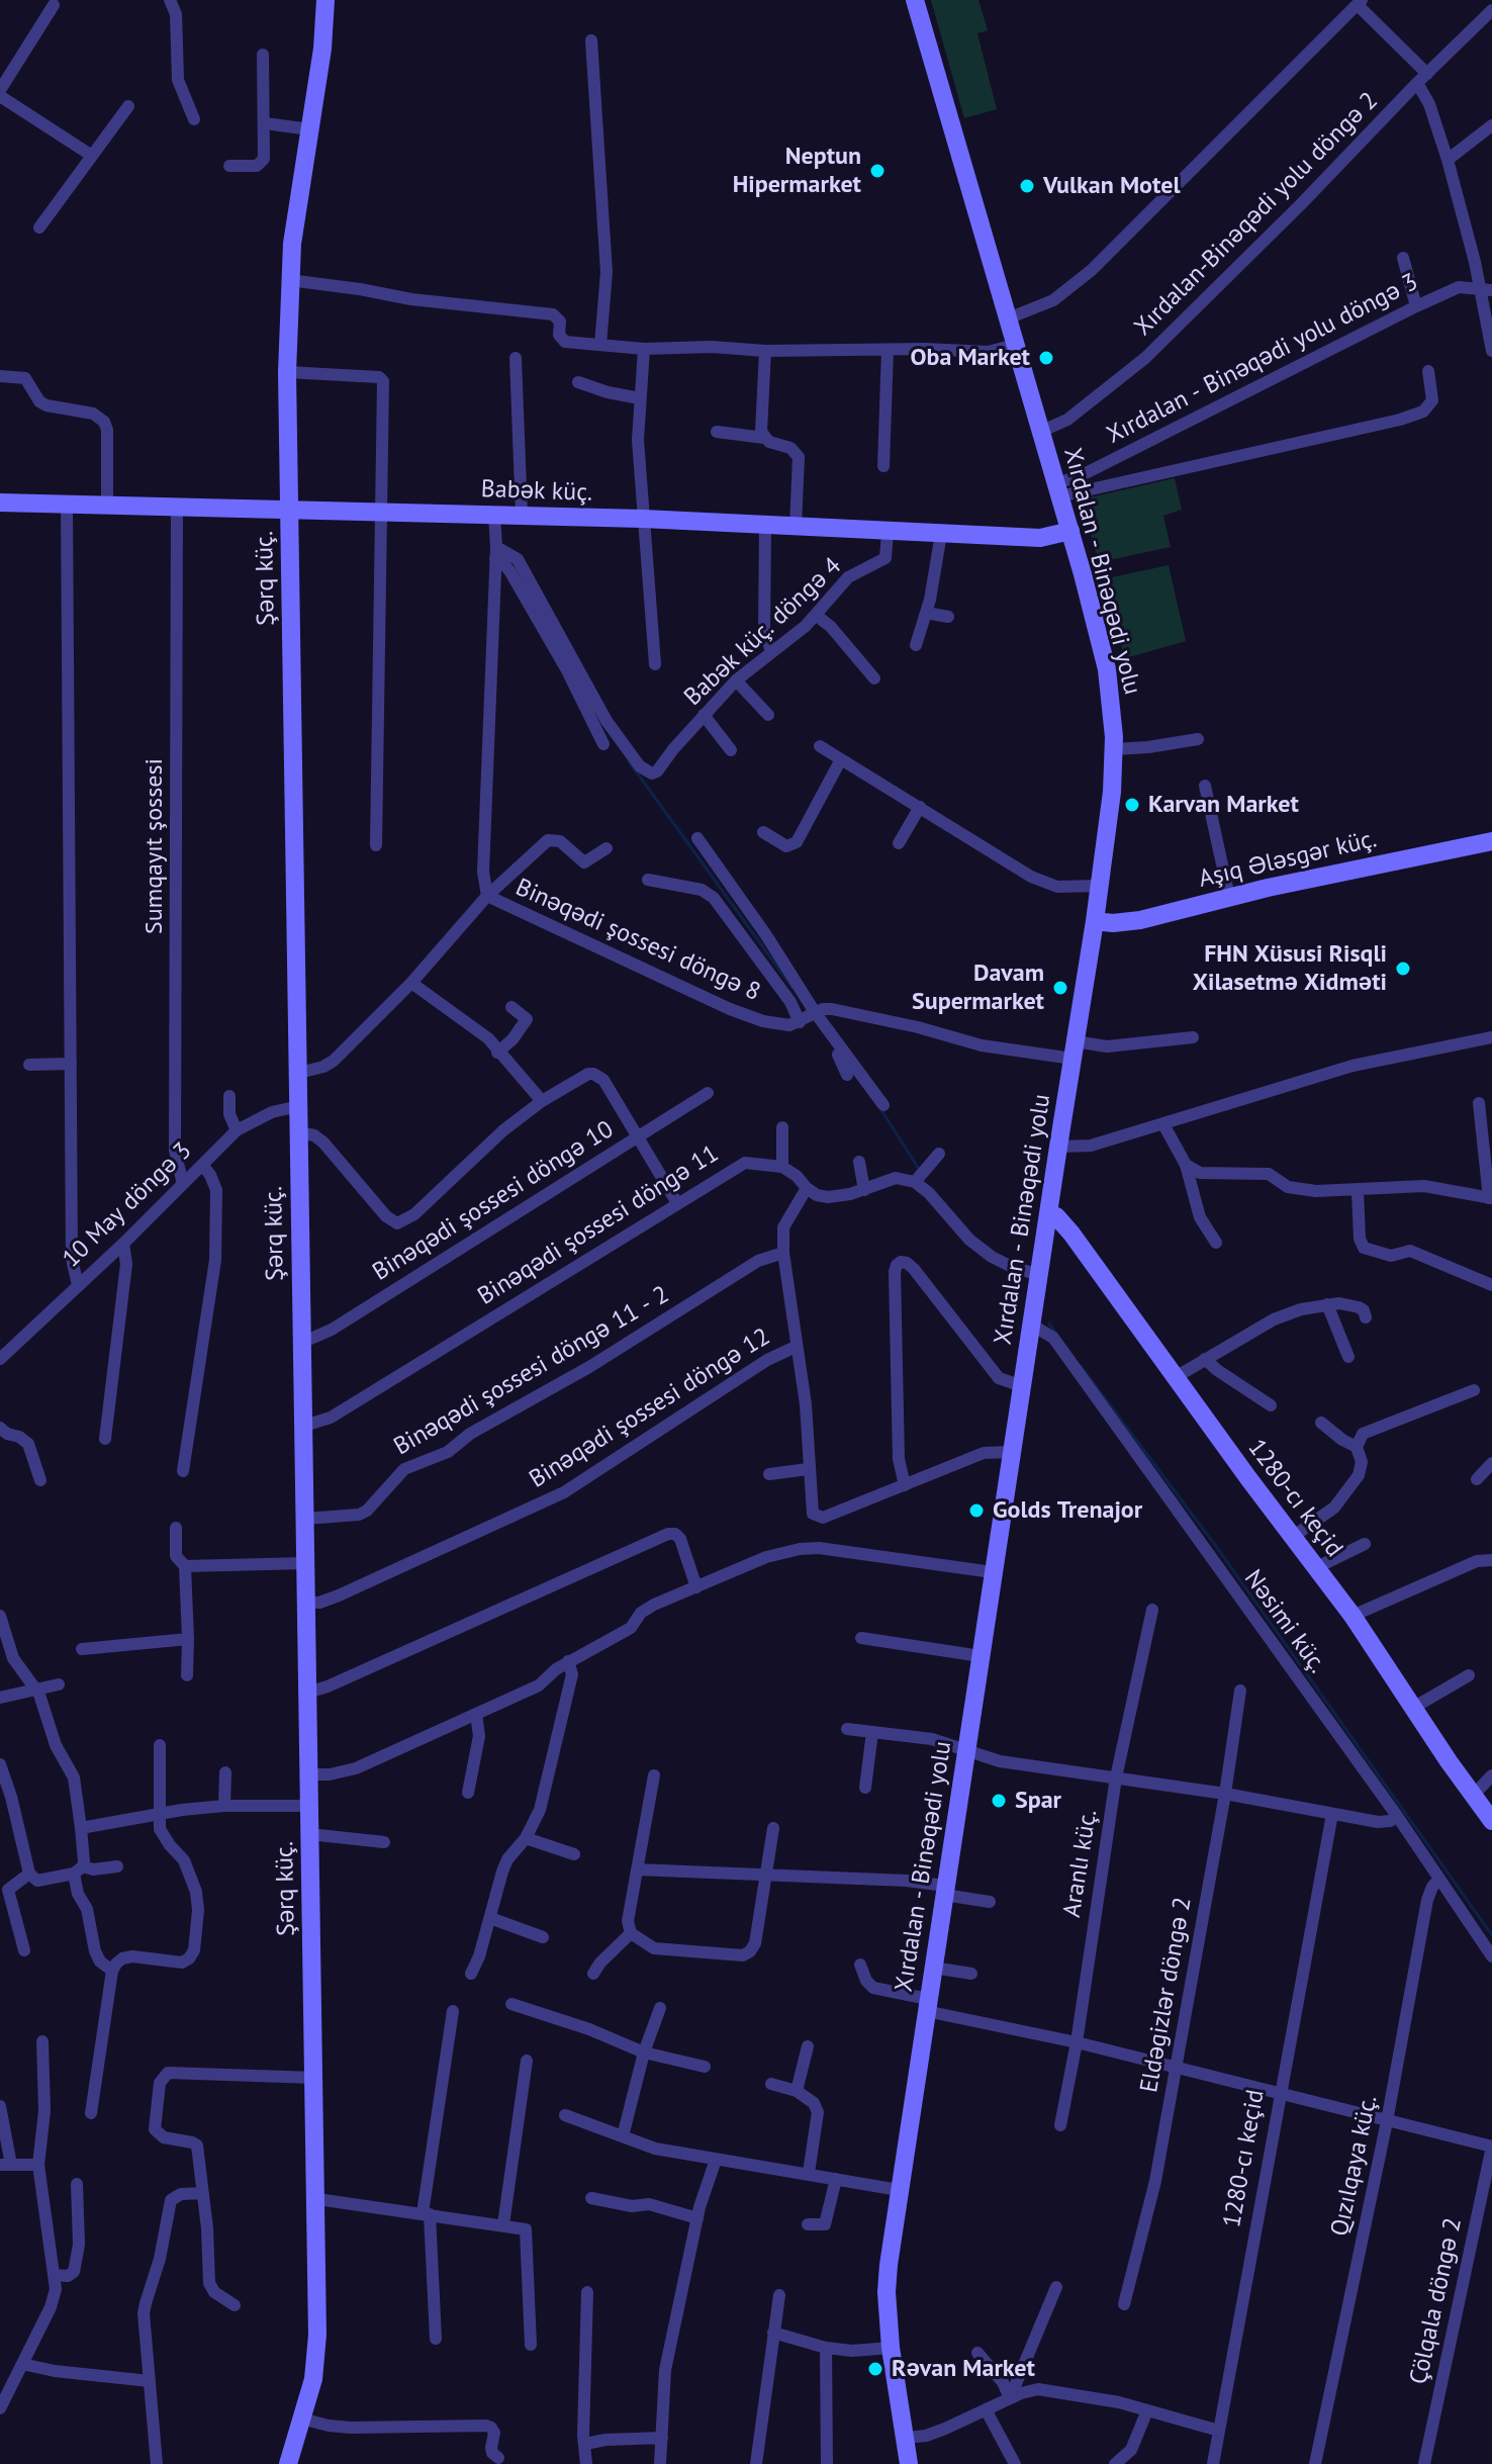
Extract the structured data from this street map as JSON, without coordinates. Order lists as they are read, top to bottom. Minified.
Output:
{"streets":{"street":["Xırdalan-Binəqədi yolu döngə 2","Xırdalan - Binəqədi yolu döngə 3","Babək küç.","Xırdalan - Binəqədi yolu","Şərq küç.","Babək küç. döngə 4","Sumqayıt şossesi","Aşıq Ələsgər küç.","Binəqədi şossesi döngə 8","Binəqədi şossesi döngə 10","10 May döngə 3","Binəqədi şossesi döngə 11","Binəqədi şossesi döngə 11 - 2","Binəqədi şossesi döngə 12","1280-cı keçid","Nəsimi küç.","Aranlı küç.","Eldəgizlər döngə 2","Qızılqaya küç.","Çölqala döngə 2"]},"crossings":[["Xırdalan-Binəqədi yolu döngə 2","Xırdalan - Binəqədi yolu"],["Xırdalan - Binəqədi yolu döngə 3","Xırdalan - Binəqədi yolu"],["Babək küç.","Xırdalan - Binəqədi yolu"],["Babək küç.","Şərq küç."],["Babək küç.","Babək küç. döngə 4"],["Babək küç.","Sumqayıt şossesi"],["Xırdalan - Binəqədi yolu","Aşıq Ələsgər küç."],["Xırdalan - Binəqədi yolu","Binəqədi şossesi döngə 8"],["Xırdalan - Binəqədi yolu","1280-cı keçid"],["Xırdalan - Binəqədi yolu","Nəsimi küç."],["Şərq küç.","Binəqədi şossesi döngə 8"],["Şərq küç.","Binəqədi şossesi döngə 10"],["Şərq küç.","10 May döngə 3"],["Şərq küç.","Binəqədi şossesi döngə 11"],["Şərq küç.","Binəqədi şossesi döngə 11 - 2"],["Şərq küç.","Binəqədi şossesi döngə 12"],["Sumqayıt şossesi","10 May döngə 3"],["Nəsimi küç.","Qızılqaya küç."]],"places":["Neptun Hipermarket","Vulkan Motel","Oba Market","Karvan Market","FHN Xüsusi Risqli Xilasetmə Xidməti","Davam Supermarket","Golds Trenajor","Spar","Rəvan Market"]}
